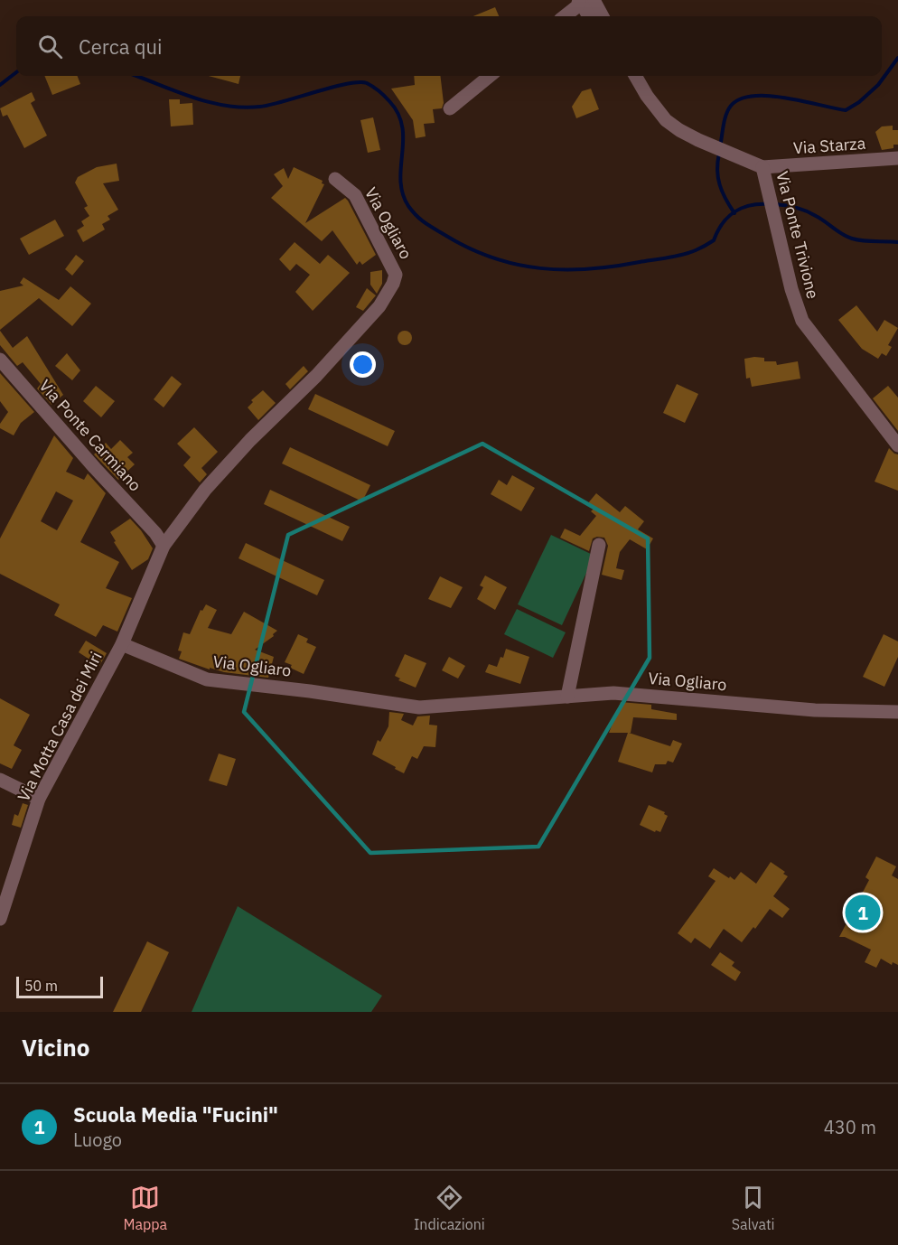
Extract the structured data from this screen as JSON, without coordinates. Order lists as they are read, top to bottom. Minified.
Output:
{"streets":{"street":["Via Starza","Via Ogliaro","Via Ponte Trivione","Via Ponte Carmiano","Via Motta Casa dei Miri"]},"crossings":[["Via Starza","Via Ponte Trivione"],["Via Ogliaro","Via Ponte Carmiano"],["Via Ogliaro","Via Motta Casa dei Miri"]],"scale_bar":"50 m","page":{"search":"Cerca qui","pins":"1","scale":"50 m","heading":"Vicino","list":[{"mark":"1","name":"Scuola Media \"Fucini\"","note":"Luogo","value":"430 m"}],"nav":["Mappa","Indicazioni","Salvati"]}}
